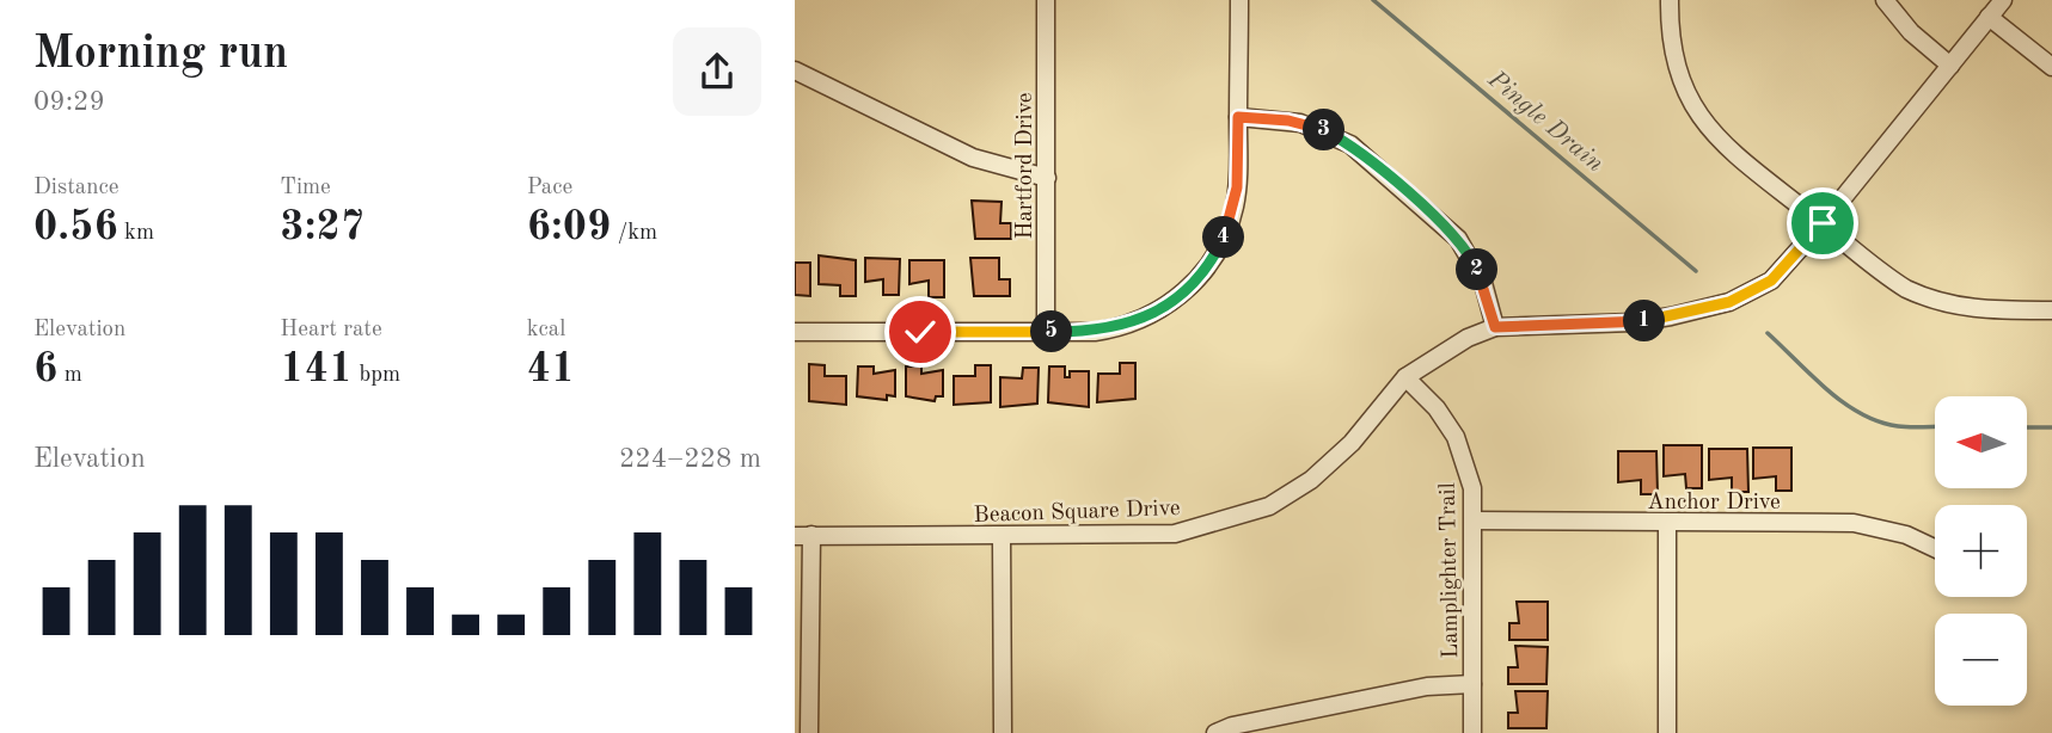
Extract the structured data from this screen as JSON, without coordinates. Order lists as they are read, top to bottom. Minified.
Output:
{"streets":{"street":["Hartford Drive","Anchor Drive","Beacon Square Drive","Lamplighter Trail"]},"crossings":[["Anchor Drive","Lamplighter Trail"],["Beacon Square Drive","Lamplighter Trail"]],"water":["Pingle Drain"],"north":"left","page":{"heading":["Morning run","09:29"],"pins":["3","4","2","1","5"],"stats":[["Distance","0.56 km"],["Time","3:27"],["Pace","6:09 /km"],["Elevation","6 m"],["Heart rate","141 bpm"],["kcal","41"]],"map_buttons":["+","−"],"chart":["Elevation","224–228 m"]}}
